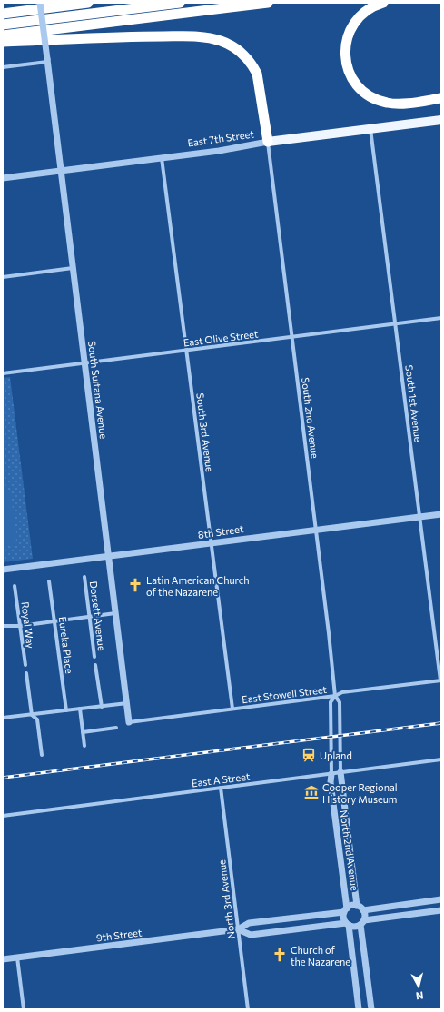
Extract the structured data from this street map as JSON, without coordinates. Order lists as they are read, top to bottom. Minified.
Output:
{"streets":{"main road":["East 7th Street"],"street":["East Olive Street","South Sultana Avenue","South 1st Avenue","South 2nd Avenue","South 3rd Avenue","8th Street","Dorsett Avenue","Royal Way","Eureka Place","East Stowell Street","East A Street","North 2nd Avenue","North 3rd Avenue","9th Street"]},"crossings":[["East 7th Street","South Sultana Avenue"],["East 7th Street","South 1st Avenue"],["East 7th Street","South 2nd Avenue"],["East 7th Street","South 3rd Avenue"],["East Olive Street","South Sultana Avenue"],["East Olive Street","South 1st Avenue"],["East Olive Street","South 2nd Avenue"],["East Olive Street","South 3rd Avenue"],["South Sultana Avenue","8th Street"],["South Sultana Avenue","East Stowell Street"],["South 1st Avenue","8th Street"],["South 1st Avenue","East Stowell Street"],["South 2nd Avenue","8th Street"],["South 2nd Avenue","East Stowell Street"],["South 2nd Avenue","East A Street"],["South 2nd Avenue","North 2nd Avenue"],["South 3rd Avenue","8th Street"],["South 3rd Avenue","East Stowell Street"],["East A Street","North 2nd Avenue"],["East A Street","North 3rd Avenue"],["North 2nd Avenue","9th Street"],["North 3rd Avenue","9th Street"]],"places":{"church":["Latin American Church of the Nazarene","Church of the Nazarene"],"station":["Upland"],"museum":["Cooper Regional History Museum"]},"north":"bottom"}
